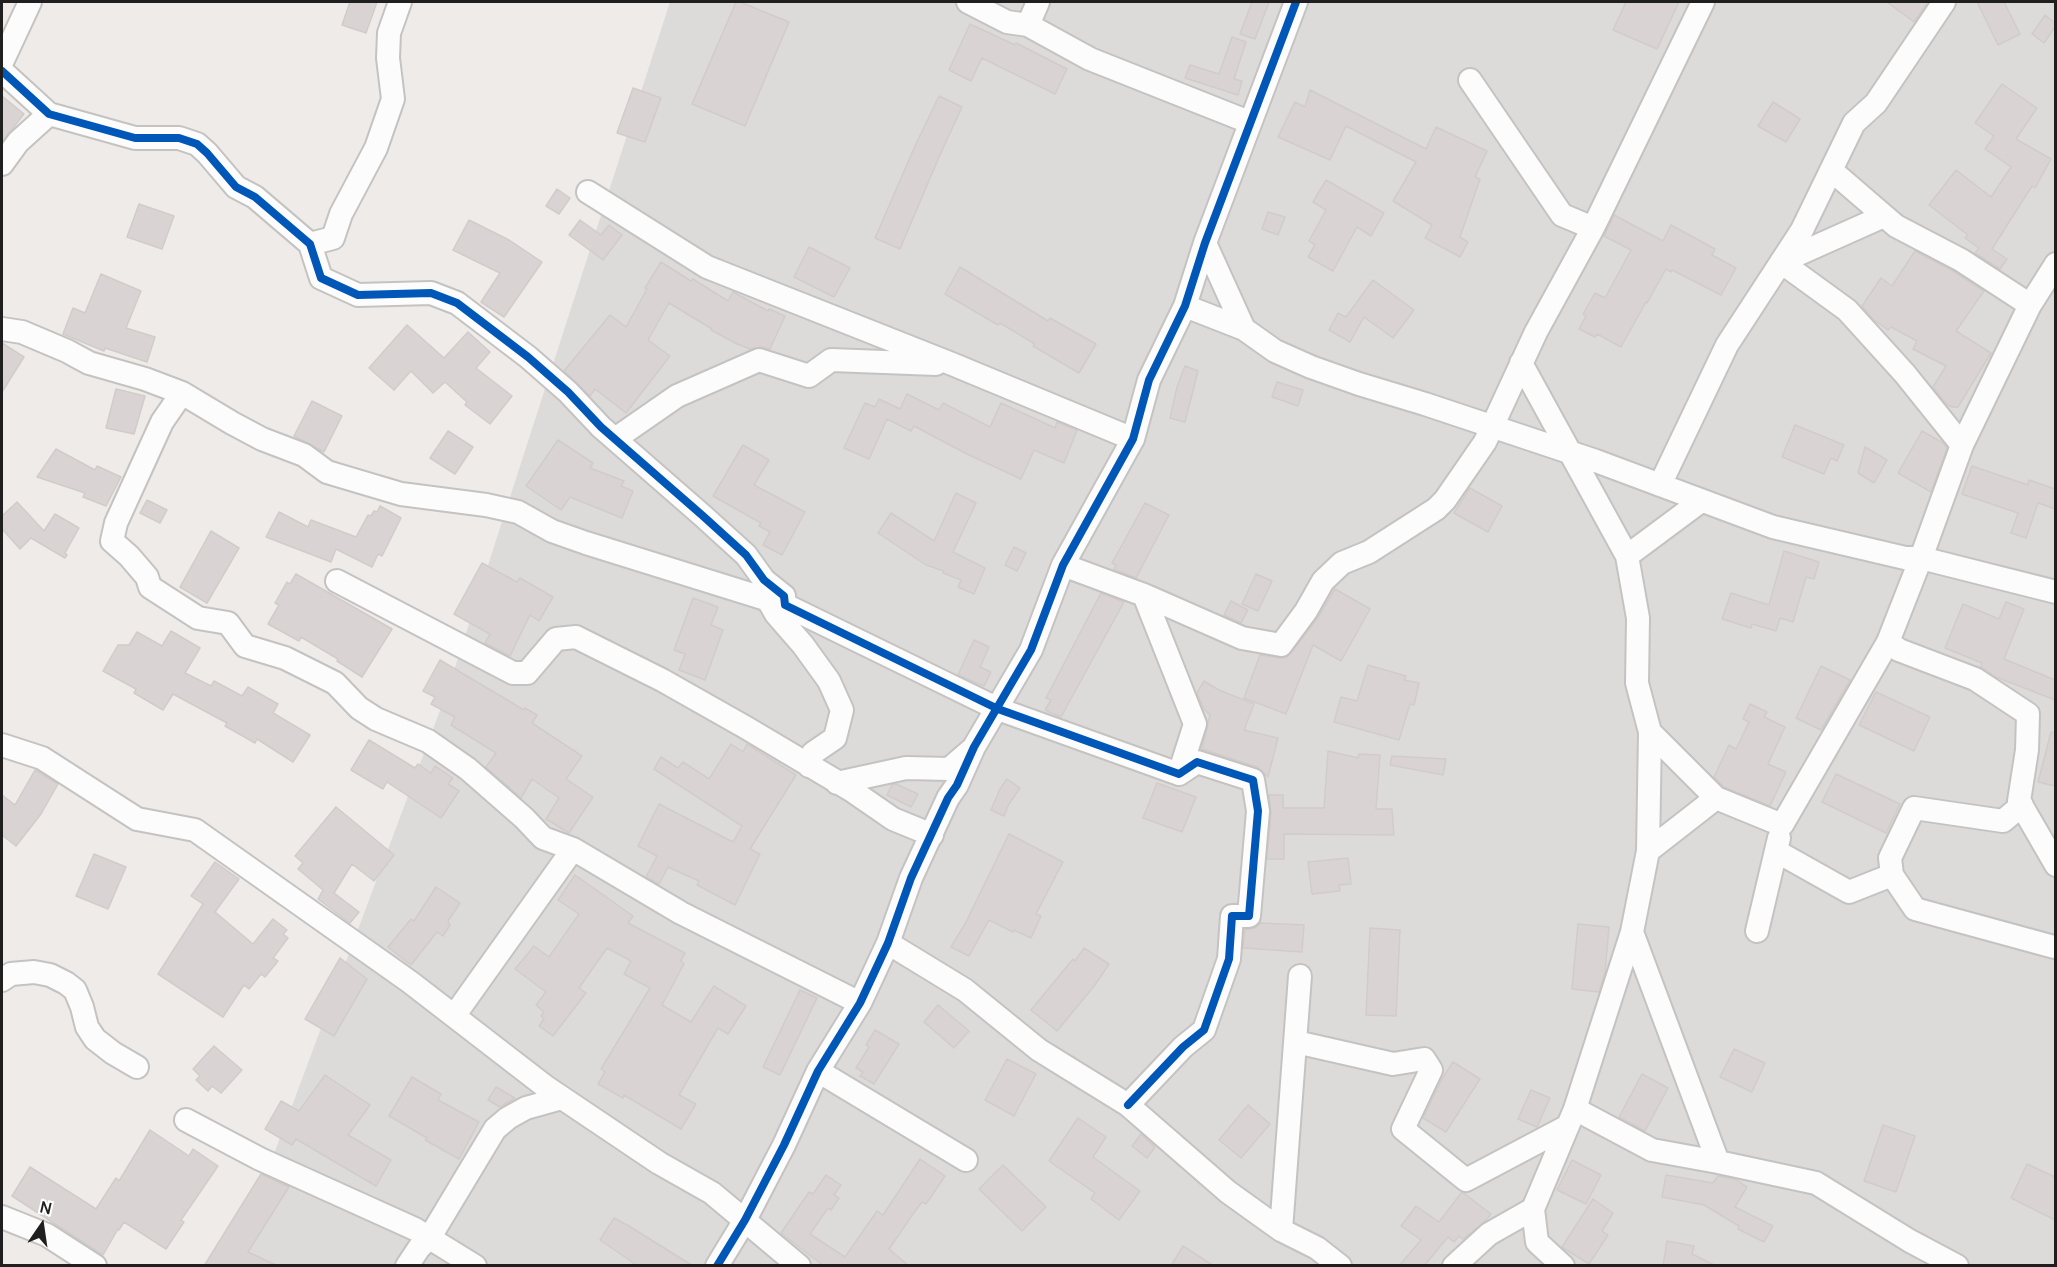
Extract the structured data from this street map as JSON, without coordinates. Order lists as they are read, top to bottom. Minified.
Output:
{"north":"top"}
